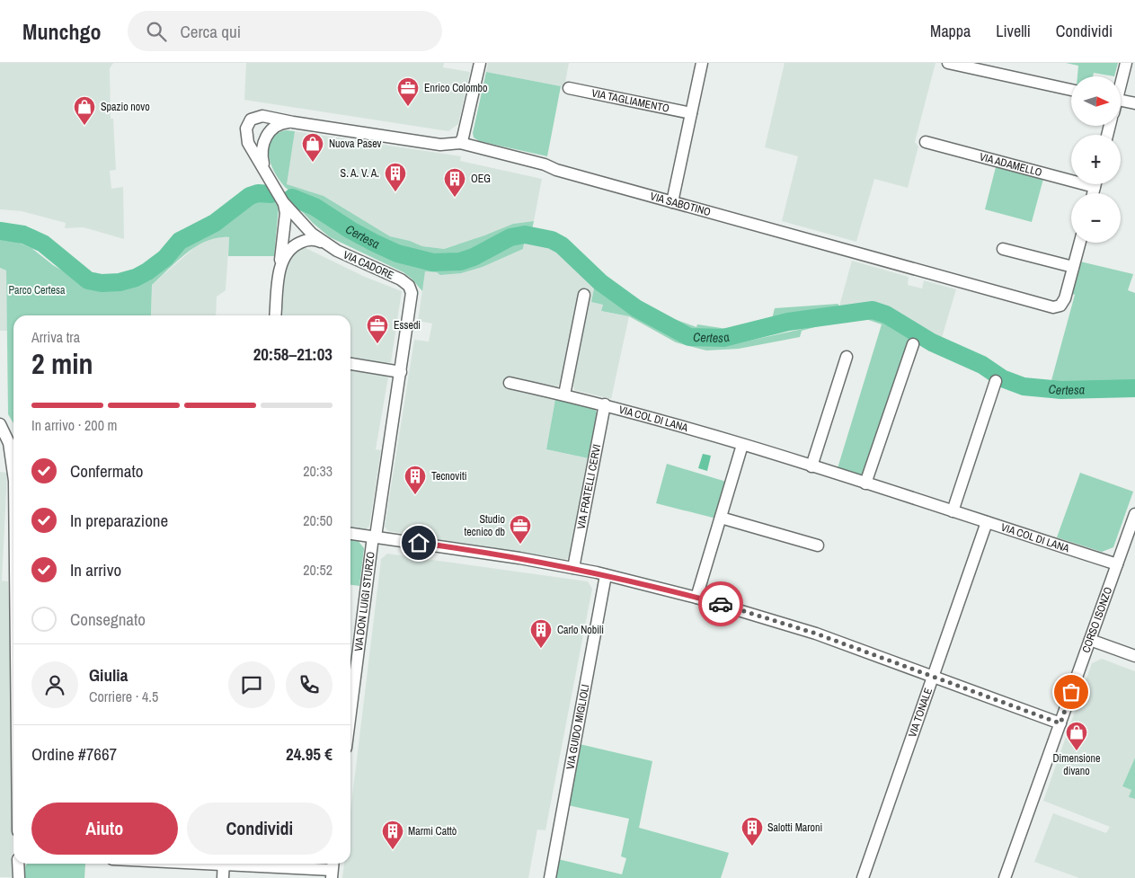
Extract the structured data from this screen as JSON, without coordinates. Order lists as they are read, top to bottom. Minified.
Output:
{"streets":{"street":["VIA TAGLIAMENTO","VIA ADAMELLO","VIA SABOTINO","VIA CADORE","VIA COL DI LANA","VIA FRATELLI CERVI","VIA DON LUIGI STURZO","CORSO ISONZO","VIA TONALE","VIA GUIDO MIGLIOLI"]},"crossings":[["VIA SABOTINO","VIA CADORE"],["VIA CADORE","VIA DON LUIGI STURZO"],["VIA COL DI LANA","VIA FRATELLI CERVI"],["VIA COL DI LANA","CORSO ISONZO"],["VIA COL DI LANA","VIA TONALE"]],"water":["Certesa"],"parks":["Parco Certesa"],"places":{"office":["Enrico Colombo","Essedi","Studio tecnico db"],"shop":["Spazio novo","Nuova Pasev","Dimensione divano"],"building":["S. A. V. A.","OEG","Tecnoviti","Carlo Nobili","Salotti Maroni","Marmi Cattò"]},"north":"right","page":{"header":"Munchgo","search":"Cerca qui","nav":["Mappa","Livelli","Condividi"],"map_buttons":["+","−"],"heading":["2 min","Arriva tra","20:58–21:03"],"panel":["Giulia","Corriere · 4.5","Ordine #7667","24.95 €"],"bar":"In arrivo · 200 m","list":[["Confermato","20:33"],["In preparazione","20:50"],["In arrivo","20:52"],"Consegnato"],"buttons":["Aiuto","Condividi"]}}
